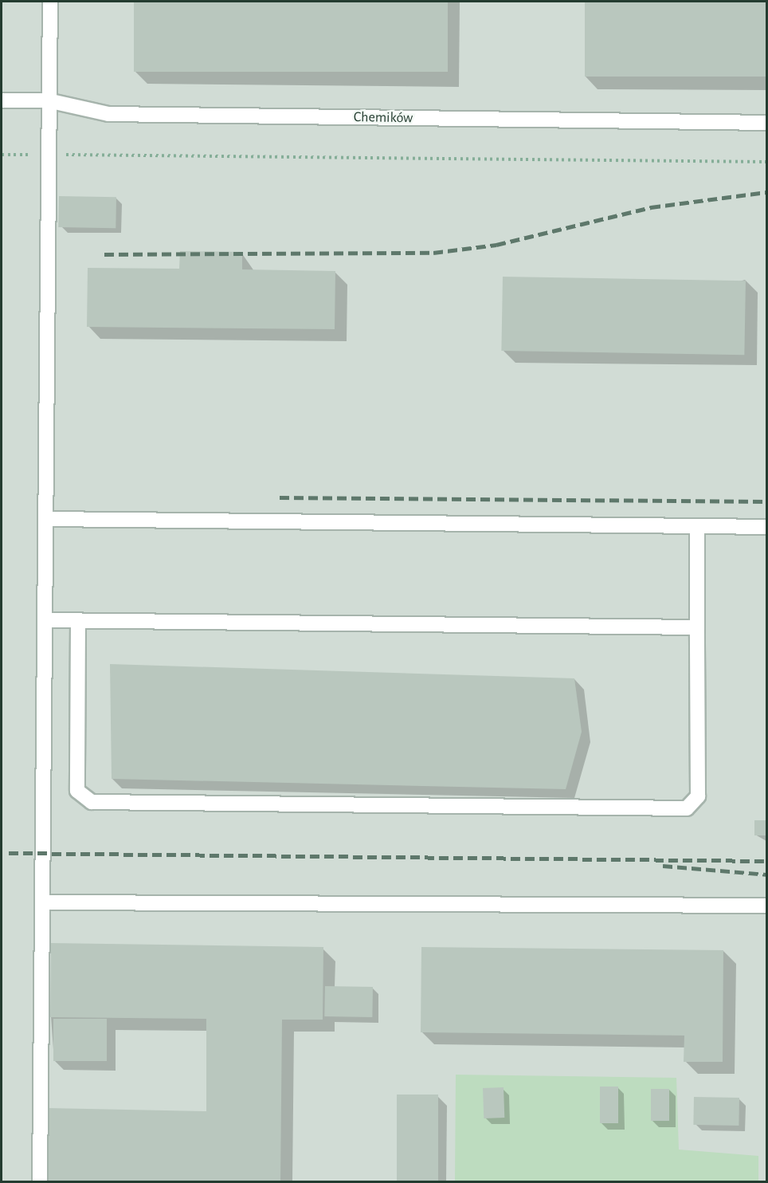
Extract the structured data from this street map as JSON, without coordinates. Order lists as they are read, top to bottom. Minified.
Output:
{"streets":{"lane":["Chemików"]}}
